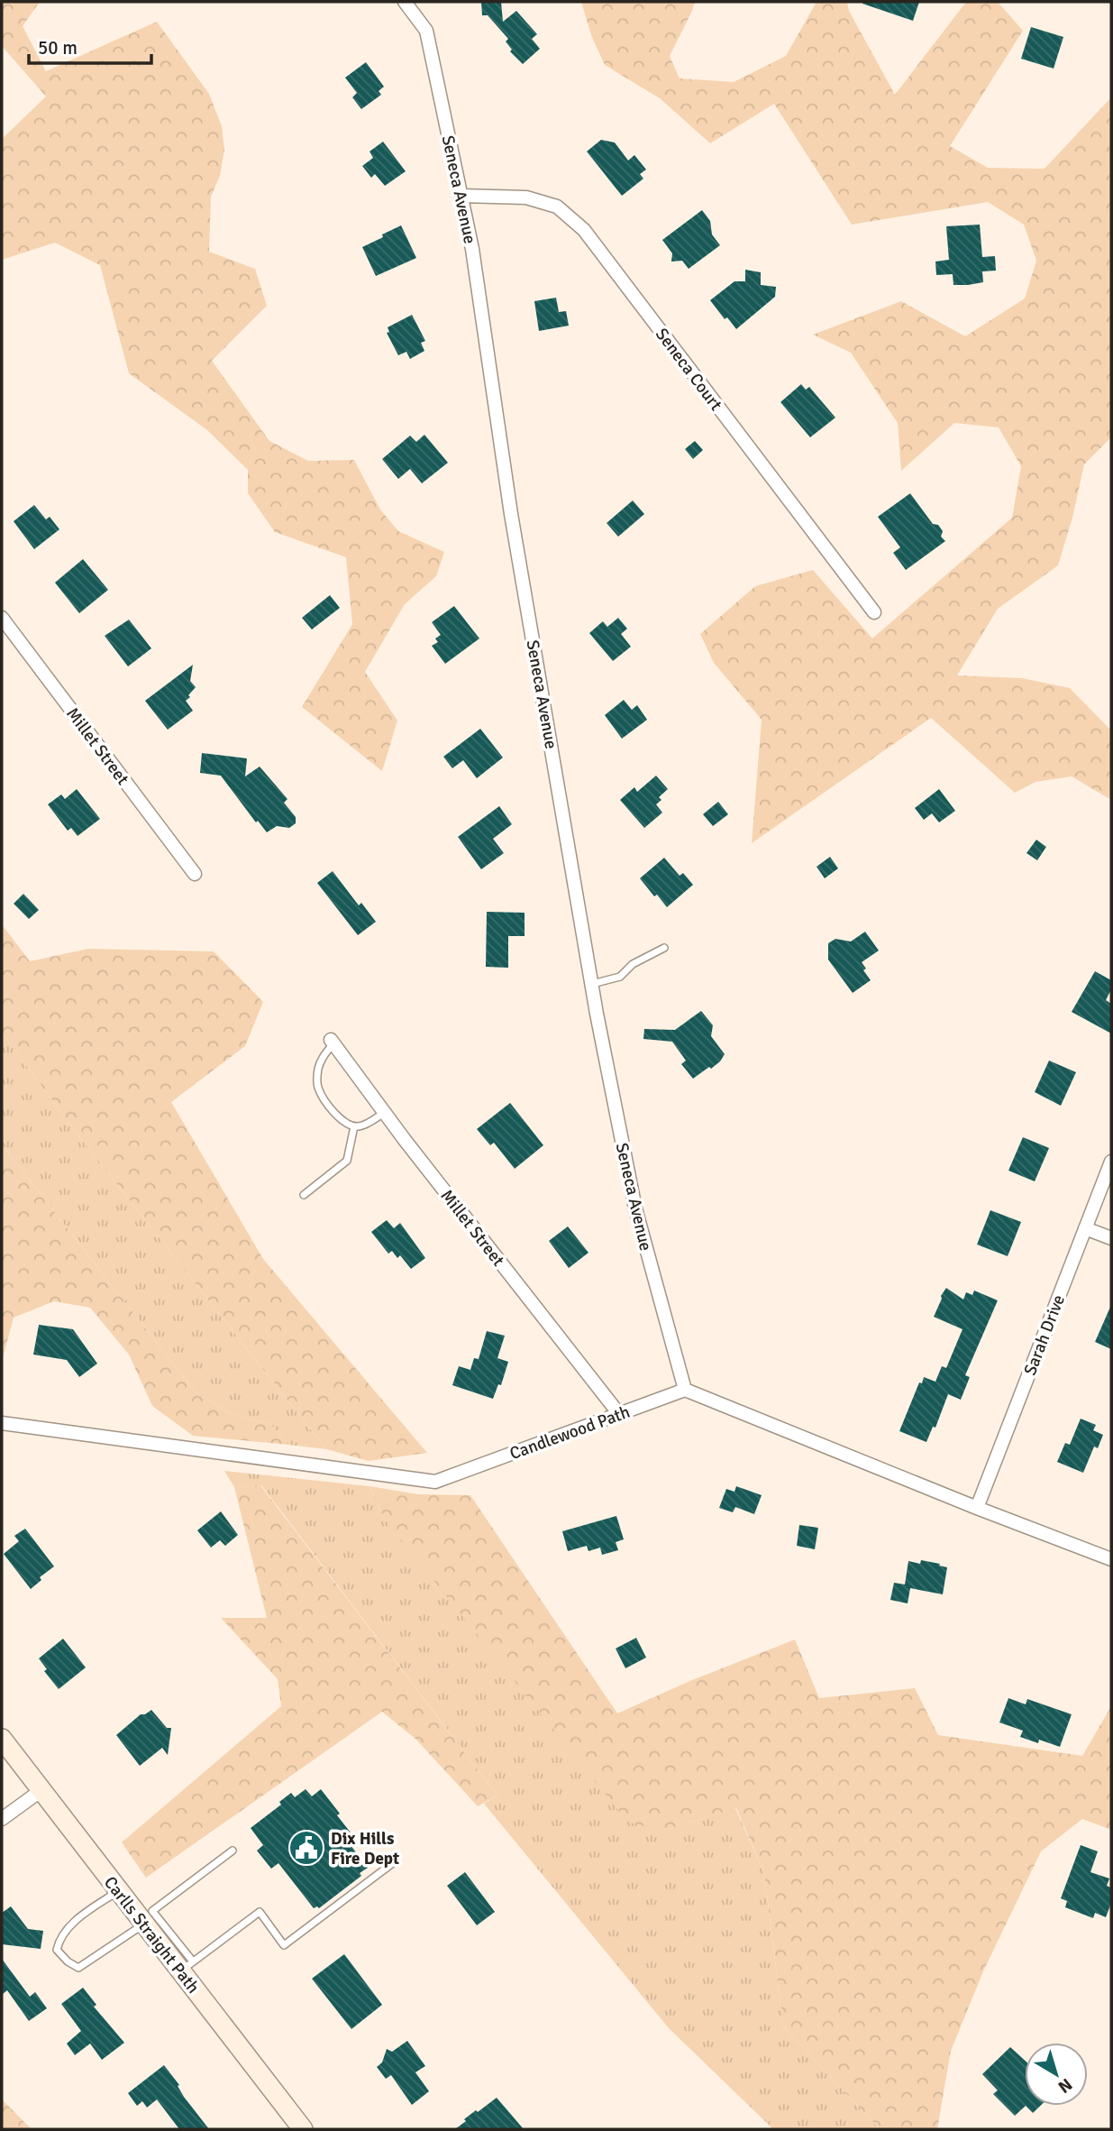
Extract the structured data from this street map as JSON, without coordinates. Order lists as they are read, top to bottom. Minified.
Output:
{"streets":{"street":["Seneca Avenue","Seneca Court","Millet Street","Sarah Drive","Candlewood Path","Carlls Straight Path"]},"crossings":[["Seneca Avenue","Seneca Court"],["Seneca Avenue","Candlewood Path"],["Millet Street","Candlewood Path"]],"places":{"public building":["Dix Hills Fire Dept"]},"scale_bar":"50 m","north":"bottom right"}
